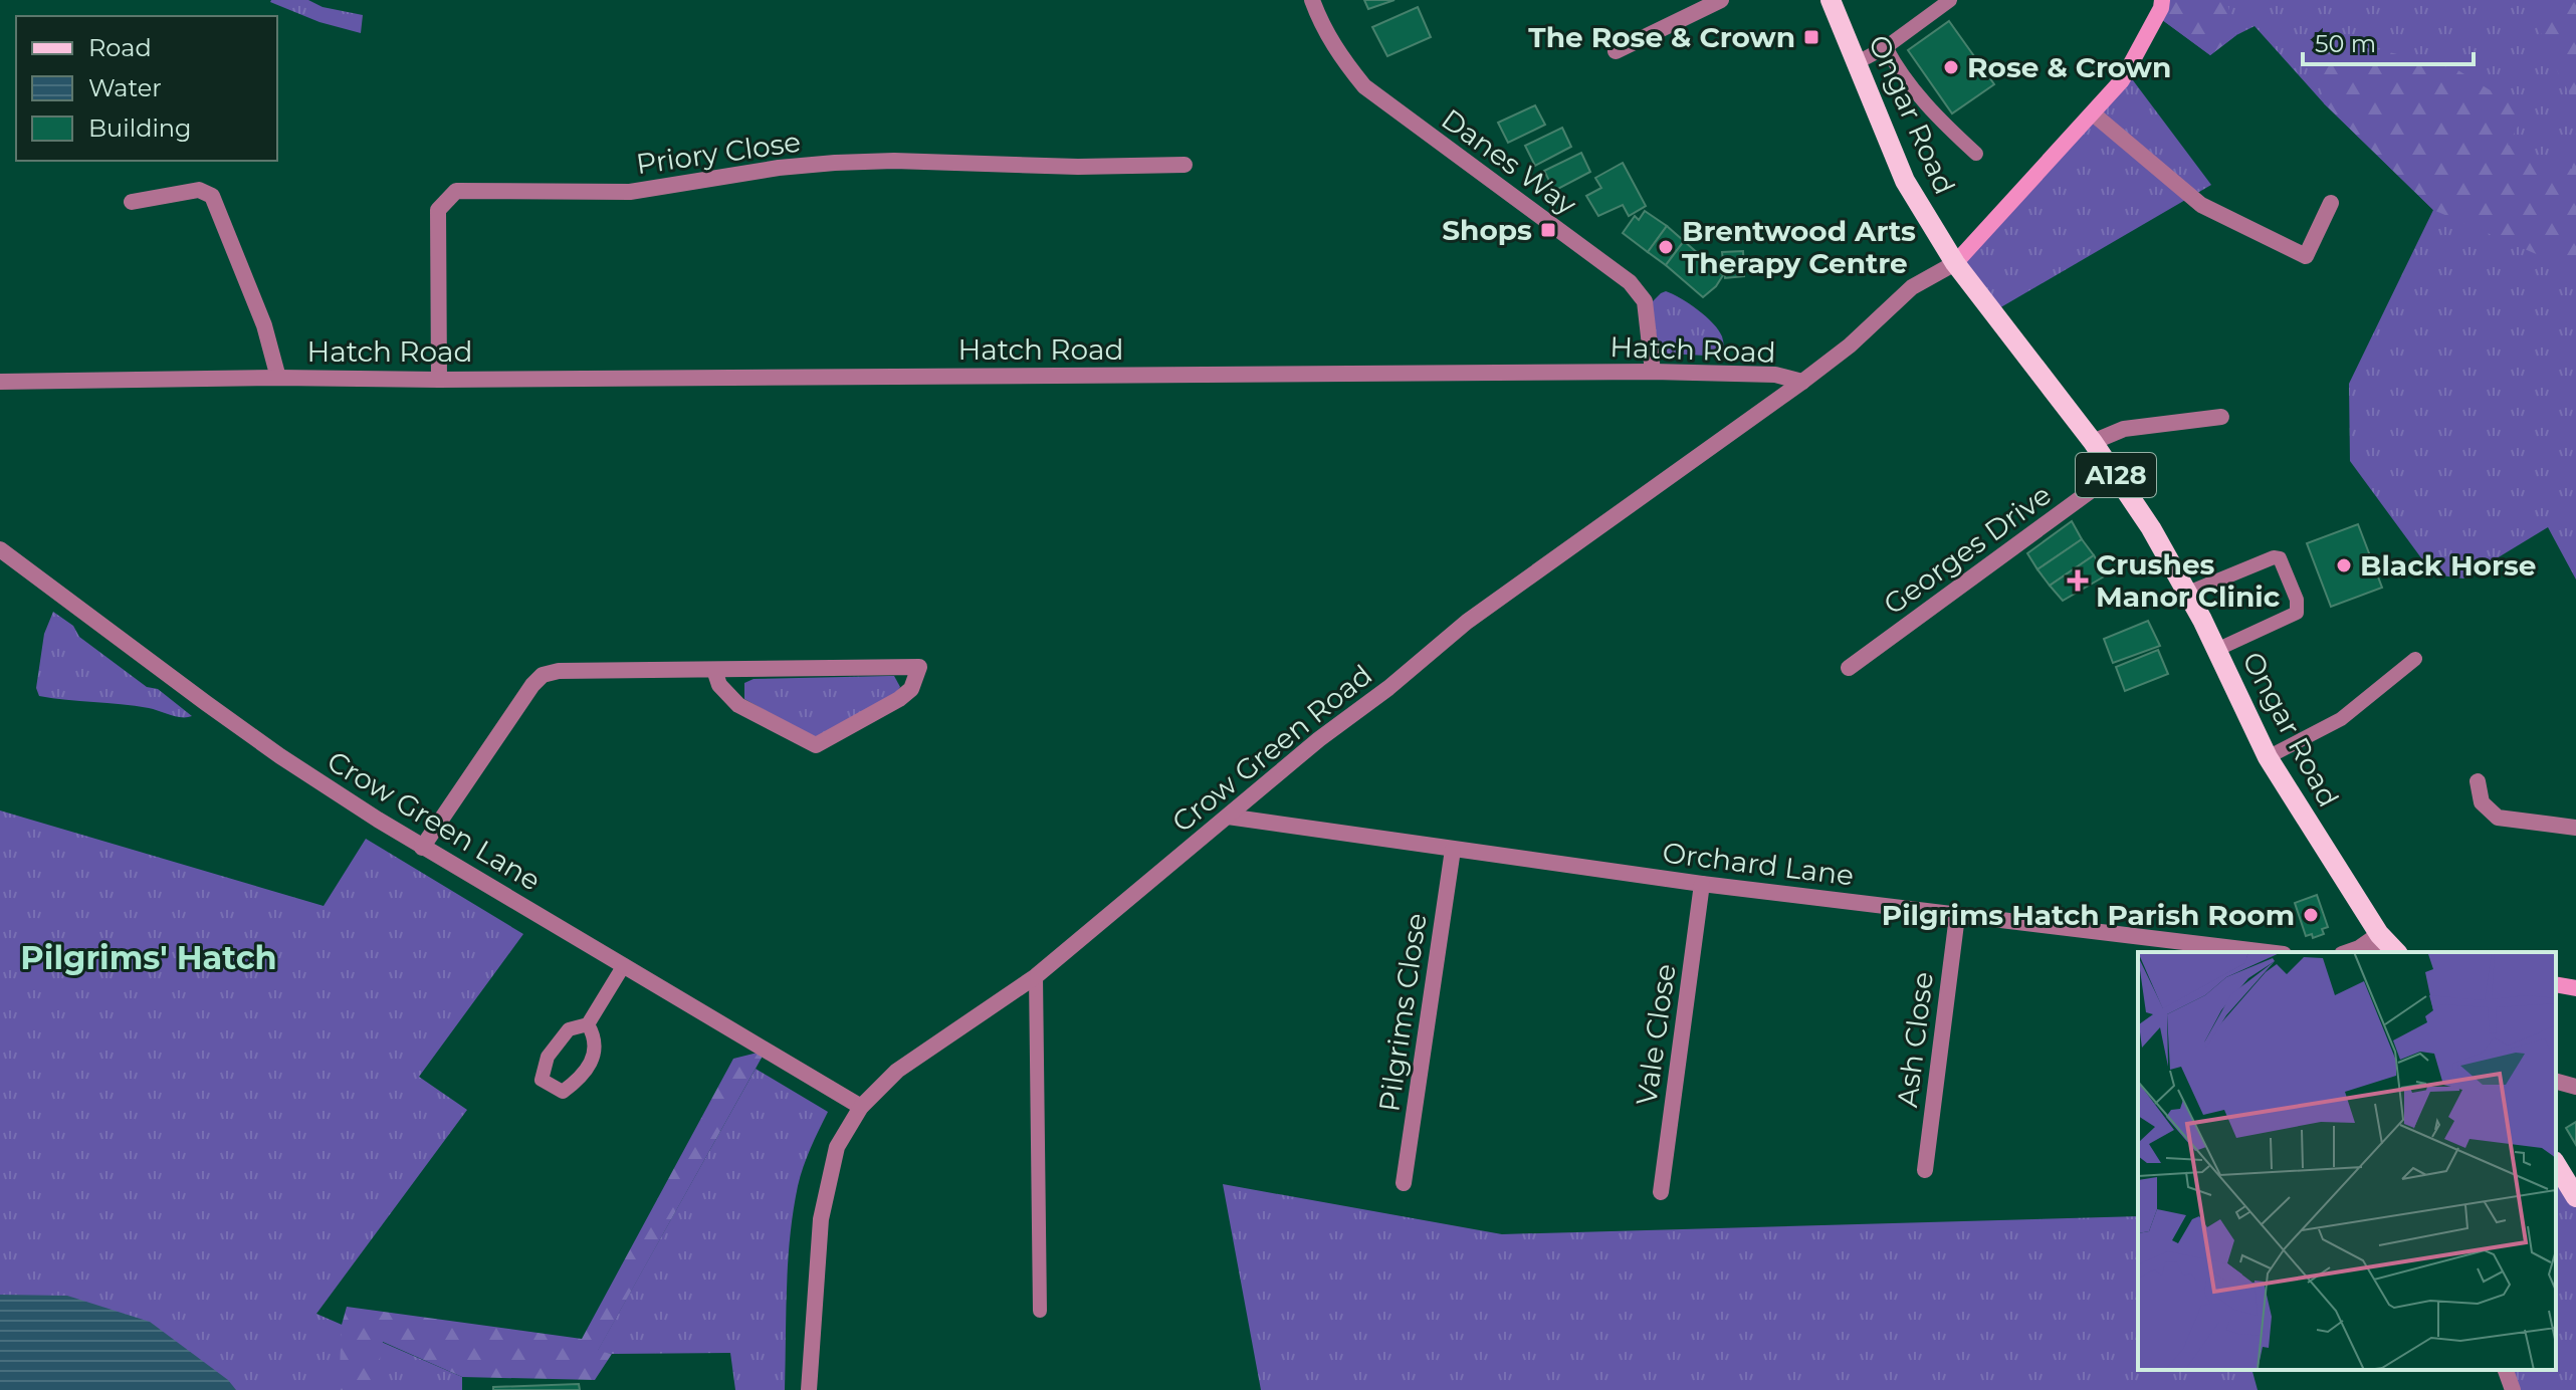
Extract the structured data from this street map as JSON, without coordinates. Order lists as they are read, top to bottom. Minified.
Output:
{"streets":{"main road":["Ongar Road","A128"],"street":["Priory Close","Danes Way","Hatch Road","Georges Drive","Crow Green Road","Crow Green Lane","Orchard Lane","Pilgrims Close","Vale Close","Ash Close"]},"crossings":[["Ongar Road","Georges Drive"],["Ongar Road","Crow Green Road"],["Priory Close","Hatch Road"],["Danes Way","Hatch Road"],["Hatch Road","Crow Green Road"],["Crow Green Road","Crow Green Lane"],["Crow Green Road","Orchard Lane"],["Orchard Lane","Pilgrims Close"],["Orchard Lane","Vale Close"],["Orchard Lane","Ash Close"]],"districts":["Pilgrims' Hatch"],"places":{"transit":["The Rose & Crown","Shops"],"other":["Rose & Crown","Brentwood Arts Therapy Centre","Black Horse","Pilgrims Hatch Parish Room"],"health":["Crushes Manor Clinic"]},"legend":["Road","Water","Building"],"scale_bar":"50 m"}
